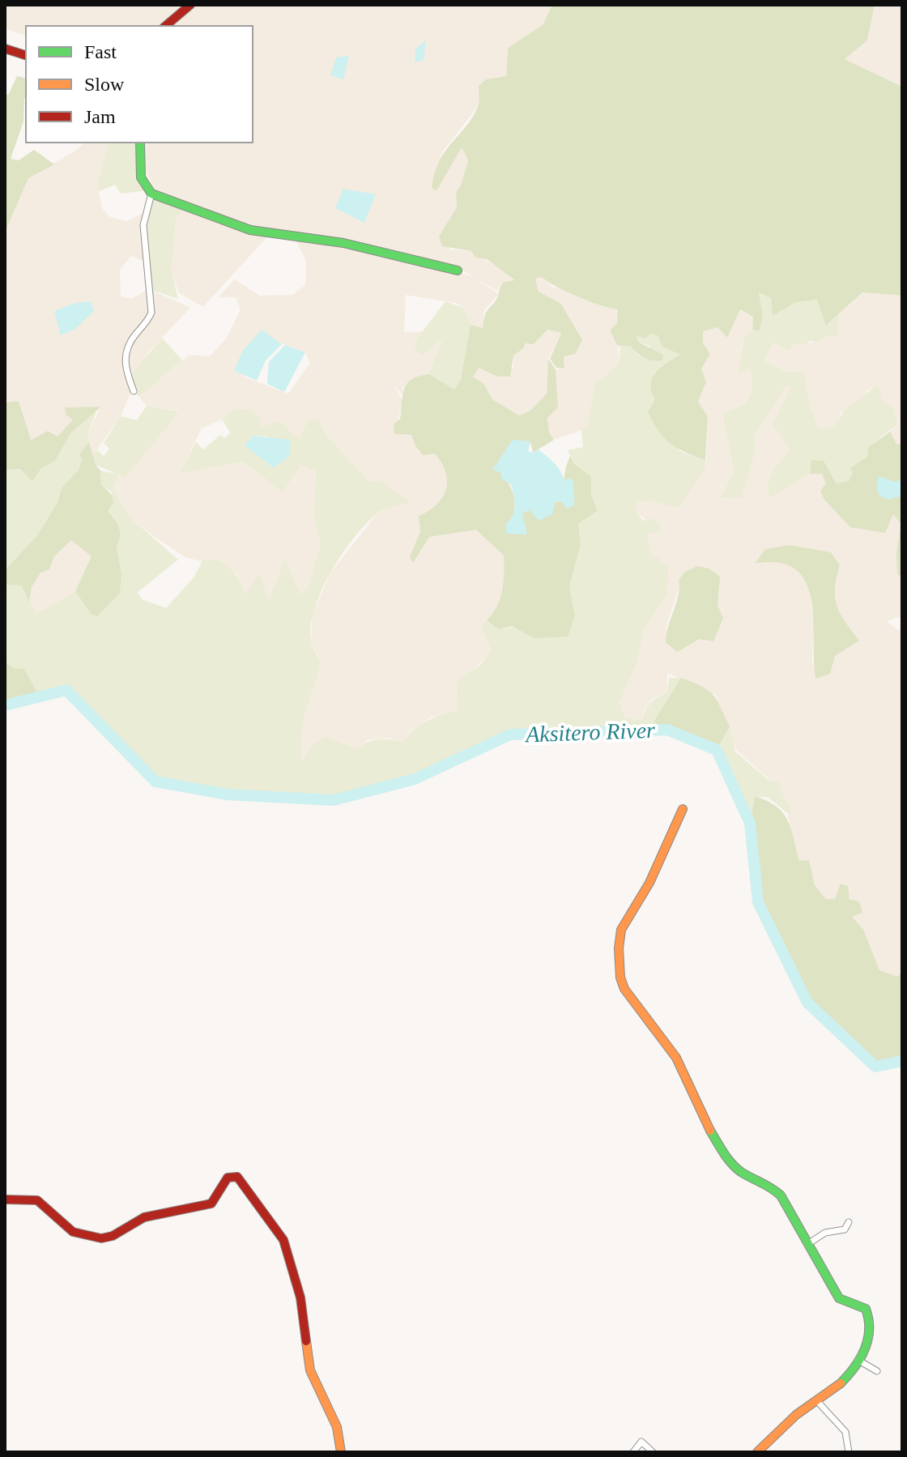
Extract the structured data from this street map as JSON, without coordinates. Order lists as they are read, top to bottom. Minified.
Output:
{"water":["Aksitero River"],"legend":["Fast","Slow","Jam"]}
